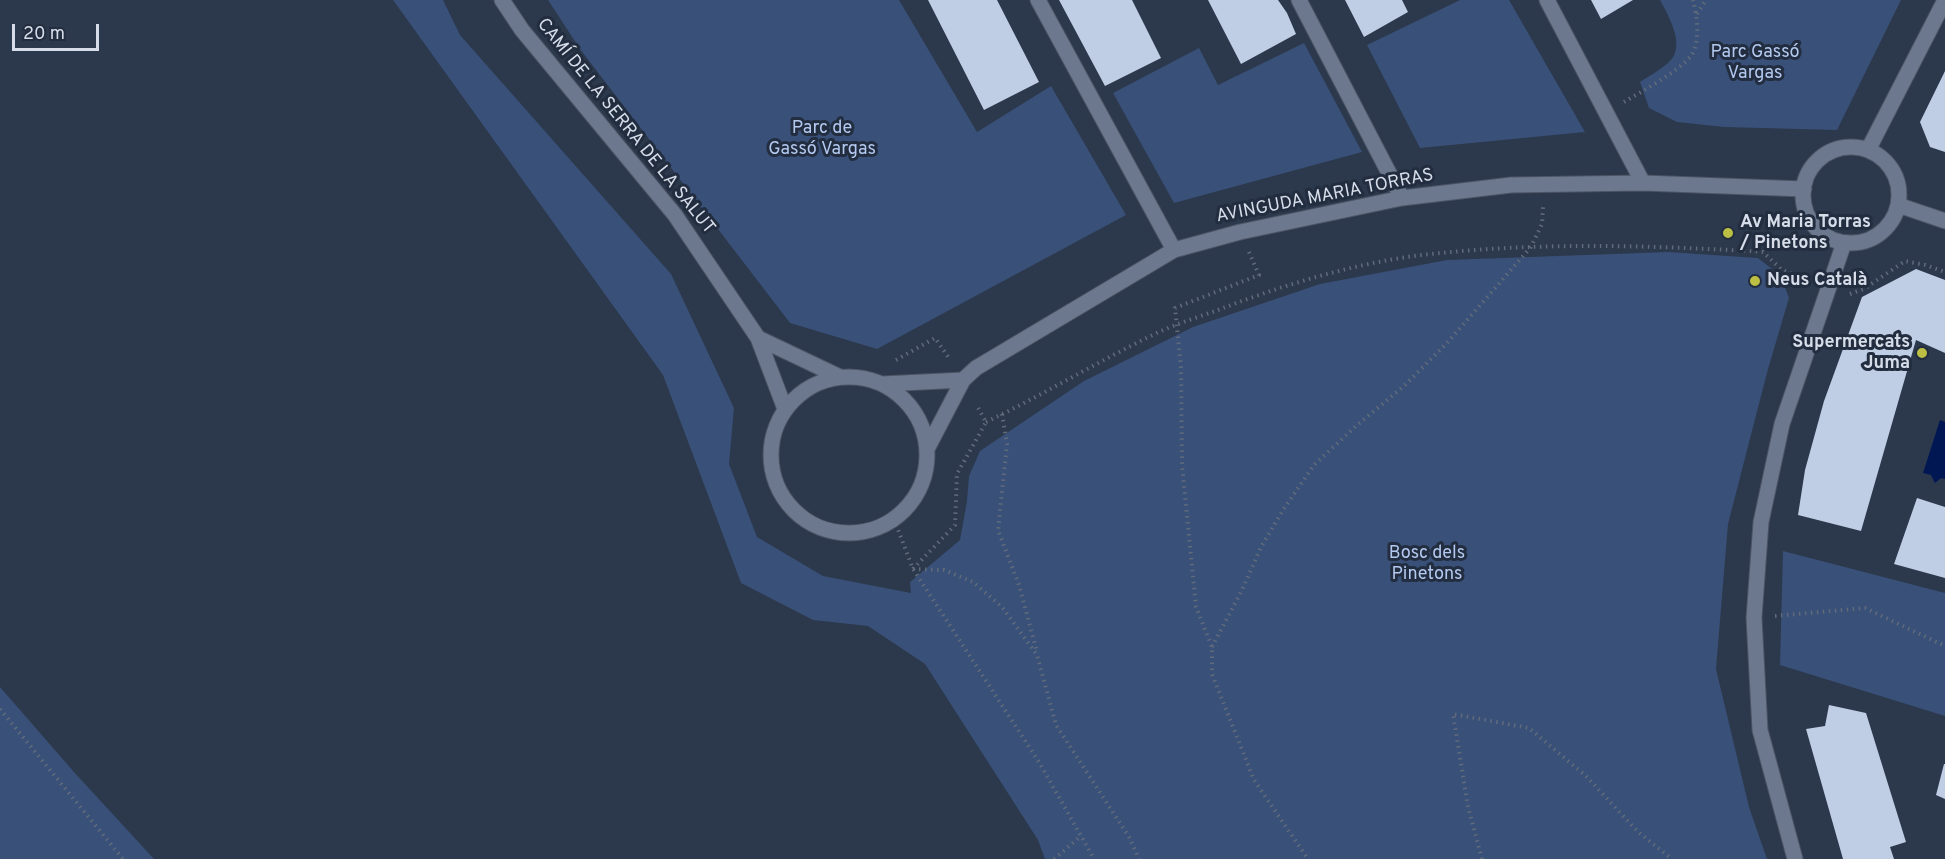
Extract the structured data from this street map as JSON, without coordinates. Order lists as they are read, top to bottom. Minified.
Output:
{"streets":{"street":["CAMÍ DE LA SERRA DE LA SALUT","AVINGUDA MARIA TORRAS"]},"crossings":[["CAMÍ DE LA SERRA DE LA SALUT","AVINGUDA MARIA TORRAS"]],"parks":["Parc Gassó Vargas","Parc de Gassó Vargas","Bosc dels Pinetons"],"places":["Av Maria Torras / Pinetons","Neus Català","Supermercats Juma"],"scale_bar":"20 m"}
